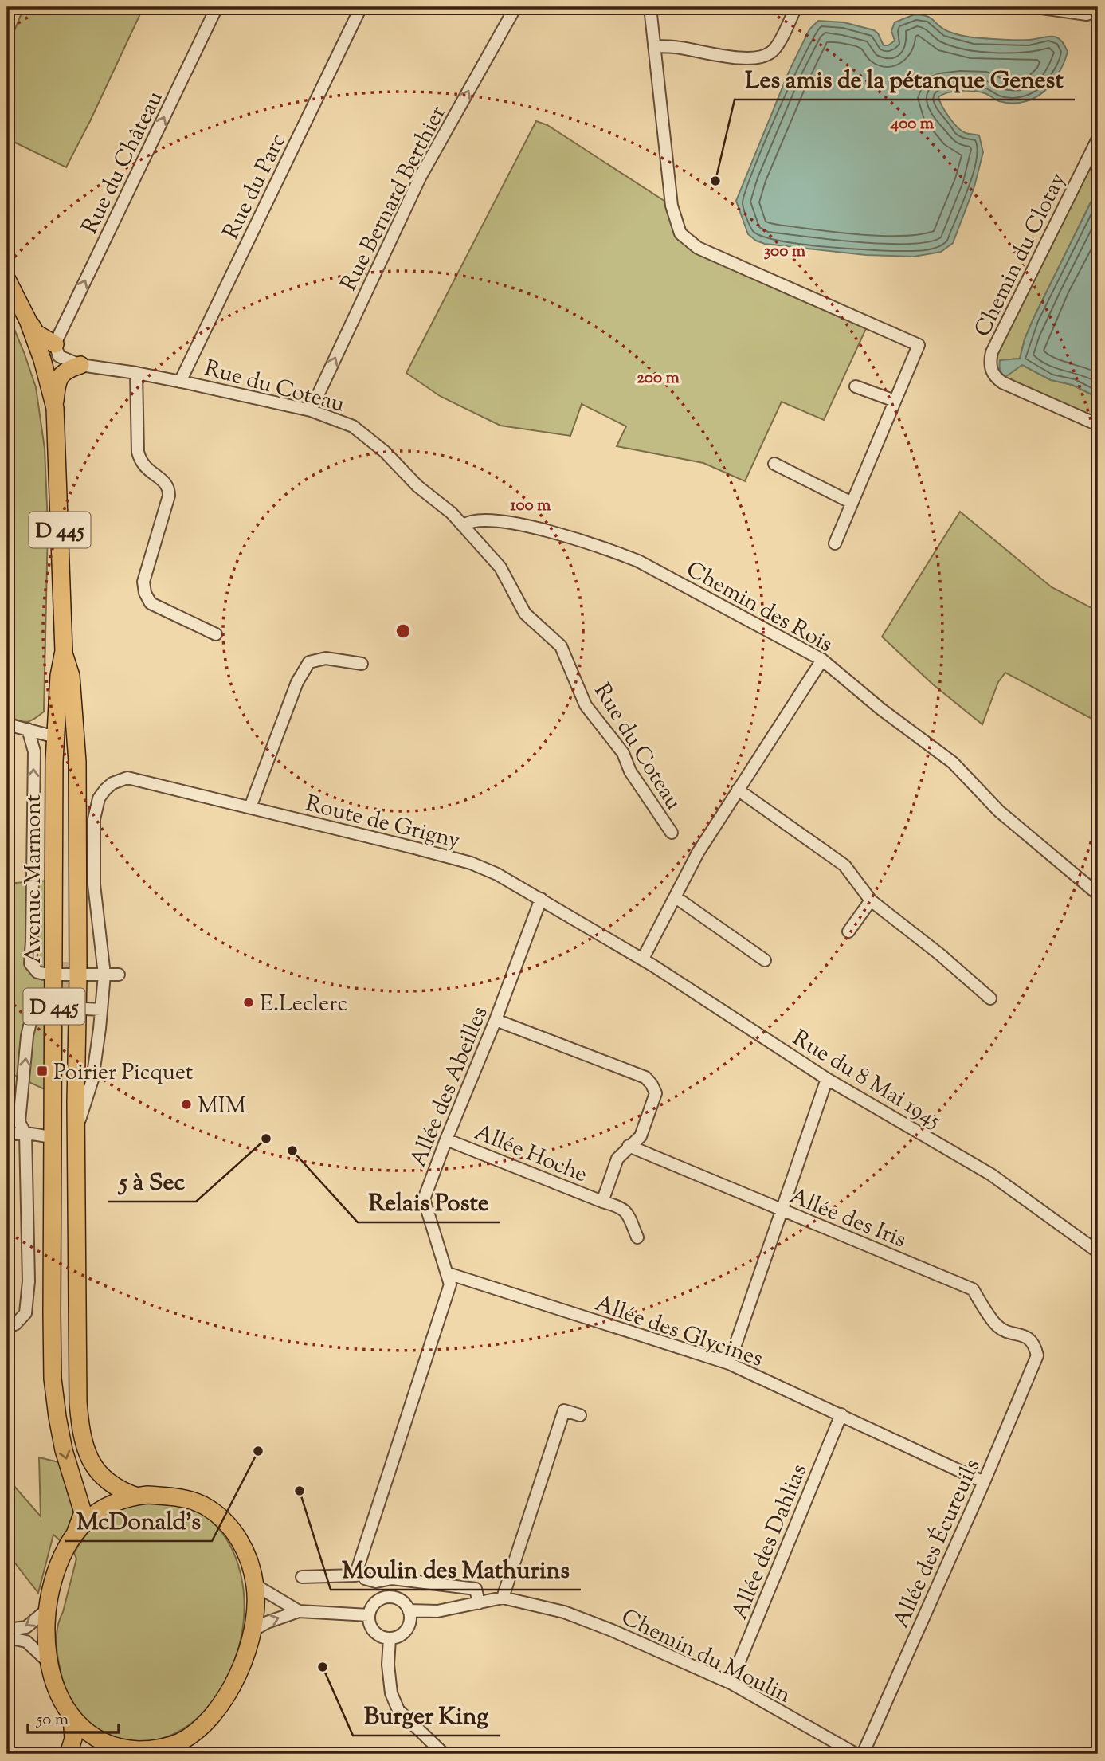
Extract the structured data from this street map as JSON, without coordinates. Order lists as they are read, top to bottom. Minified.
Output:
{"streets":{"main road":["D 445","Avenue Marmont"],"street":["Rue du Château","Rue du Parc","Rue Bernard Berthier","Chemin du Clotay","Rue du Coteau","Chemin des Rois","Route de Grigny","Rue du 8 Mai 1945","Allée des Abeilles","Allée Hoche","Allée des Iris","Allée des Glycines","Allée des Dahlias","Allée des Écureuils","Chemin du Moulin"]},"crossings":[["Rue du Château","Rue du Coteau"],["Rue du Parc","Rue du Coteau"],["Rue Bernard Berthier","Rue du Coteau"],["Rue du Coteau","Chemin des Rois"],["Route de Grigny","Rue du 8 Mai 1945"],["Route de Grigny","Allée des Abeilles"],["Allée des Abeilles","Allée Hoche"],["Allée des Abeilles","Allée des Glycines"],["Allée Hoche","Allée des Iris"],["Allée des Iris","Allée des Écureuils"],["Allée des Glycines","Allée des Dahlias"],["Allée des Glycines","Allée des Écureuils"],["Allée des Dahlias","Chemin du Moulin"]],"one_way":["Rue du Château","Rue Bernard Berthier"],"places":{"other":["Les amis de la pétanque Genest","E.Leclerc","MIM","5 à Sec","Relais Poste","McDonald's","Moulin des Mathurins","Burger King"],"transit":["Poirier Picquet"]},"scale_bar":"50 m","rings":["400 m","300 m","200 m","100 m"]}
